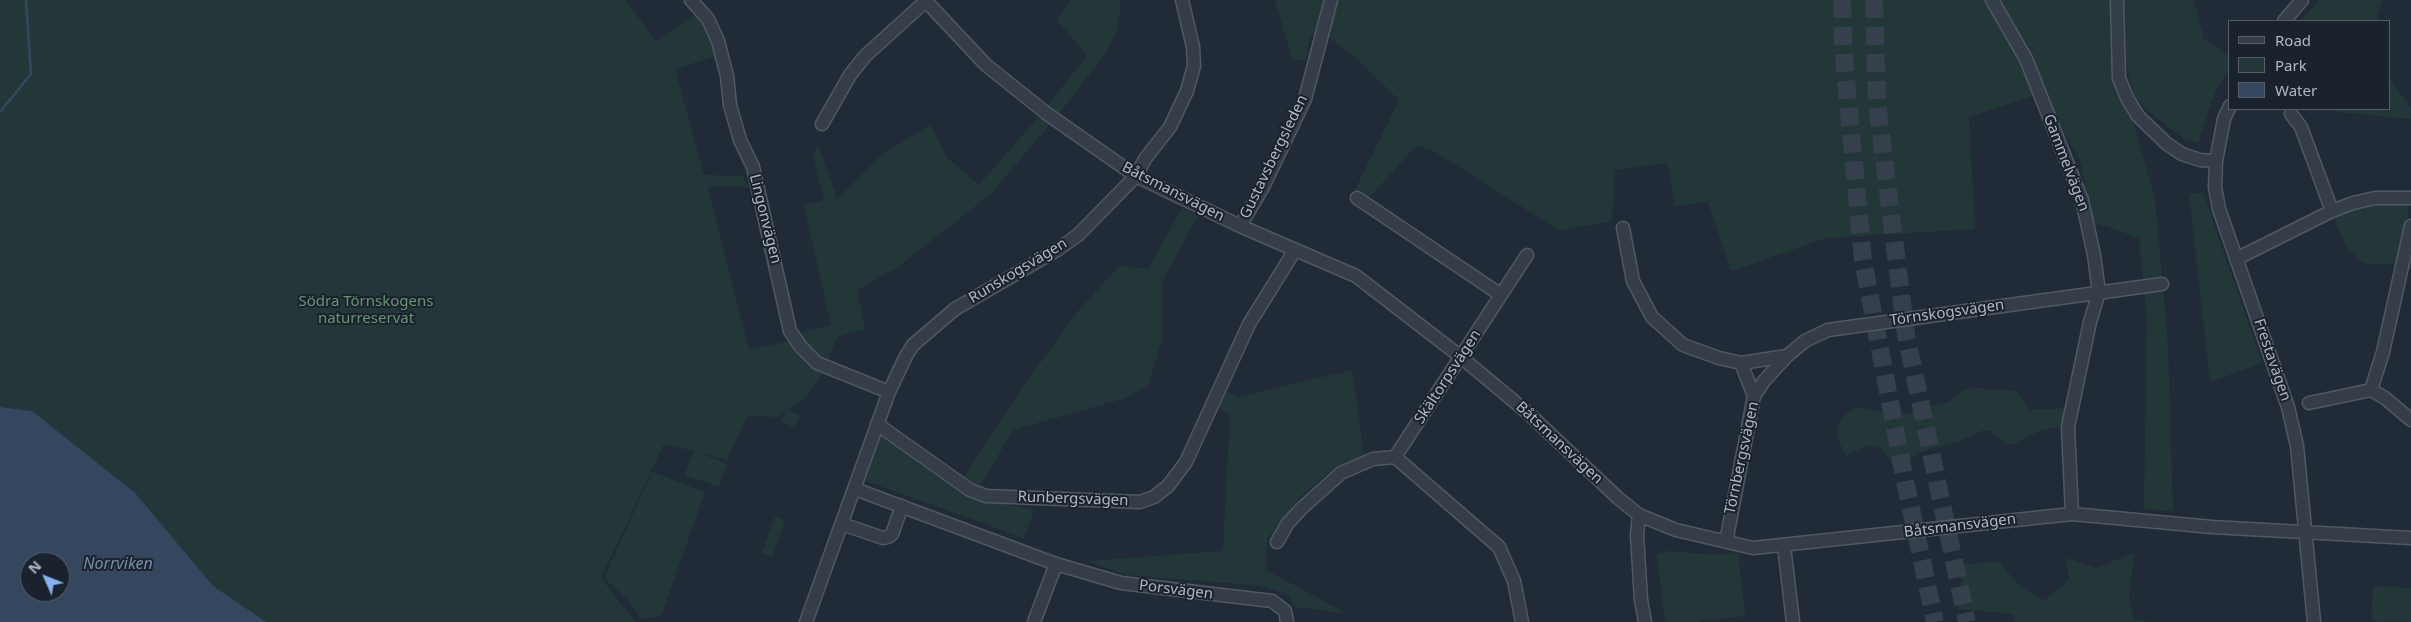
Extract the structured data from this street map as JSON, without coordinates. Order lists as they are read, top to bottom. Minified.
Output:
{"streets":{"street":["Gustavsbergsleden","Gammelvägen","Båtsmansvägen","Lingonvägen","Runskogsvägen","Törnskogsvägen","Frestavägen","Skältorpsvägen","Törnbergsvägen","Runbergsvägen","Porsvägen"]},"crossings":[["Gustavsbergsleden","Båtsmansvägen"],["Gammelvägen","Båtsmansvägen"],["Gammelvägen","Törnskogsvägen"],["Båtsmansvägen","Runskogsvägen"],["Båtsmansvägen","Frestavägen"],["Båtsmansvägen","Skältorpsvägen"],["Båtsmansvägen","Törnbergsvägen"],["Båtsmansvägen","Runbergsvägen"],["Lingonvägen","Runskogsvägen"],["Runskogsvägen","Runbergsvägen"],["Runskogsvägen","Porsvägen"],["Törnskogsvägen","Törnbergsvägen"]],"water":["Norrviken"],"parks":["Södra Törnskogens naturreservat"],"legend":["Road","Park","Water"],"north":"top left"}
